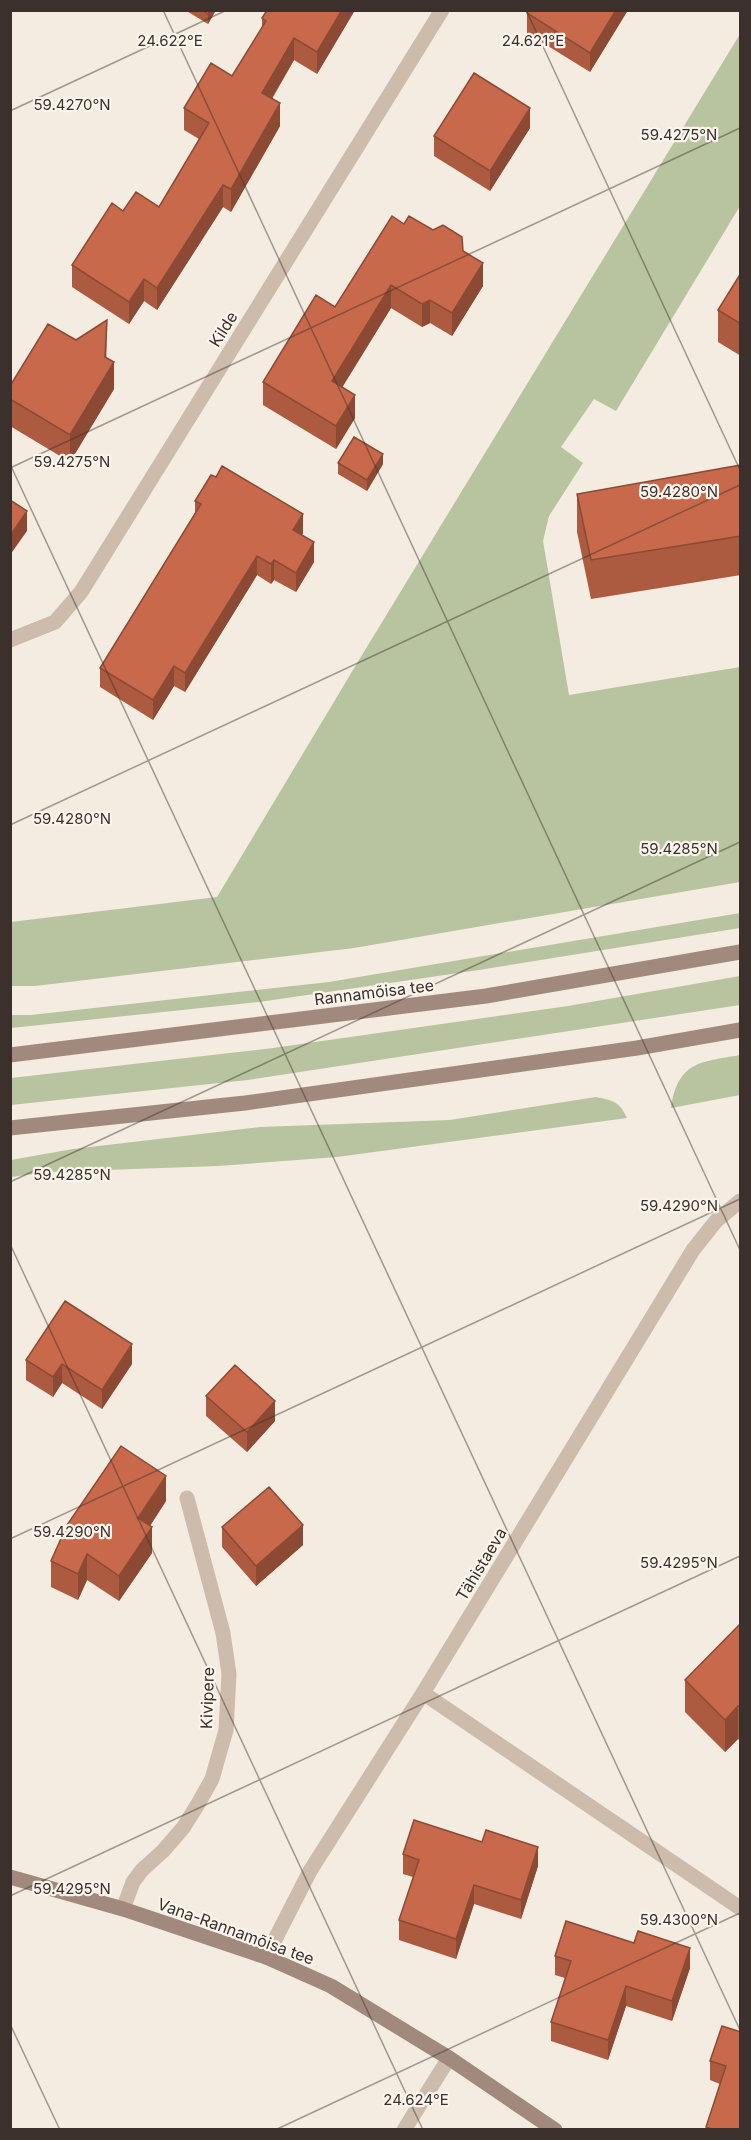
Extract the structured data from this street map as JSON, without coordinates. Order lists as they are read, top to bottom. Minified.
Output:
{"streets":{"main road":["Rannamõisa tee","Vana-Rannamõisa tee"],"street":["Kilde","Tähistaeva","Kivipere"]},"crossings":[["Tähistaeva","Vana-Rannamõisa tee"],["Kivipere","Vana-Rannamõisa tee"]],"coordinates":["24.622°E","24.621°E","59.4270°N","59.4275°N","59.4280°N","59.4285°N","59.4290°N","59.4295°N","59.4300°N","24.624°E"]}
